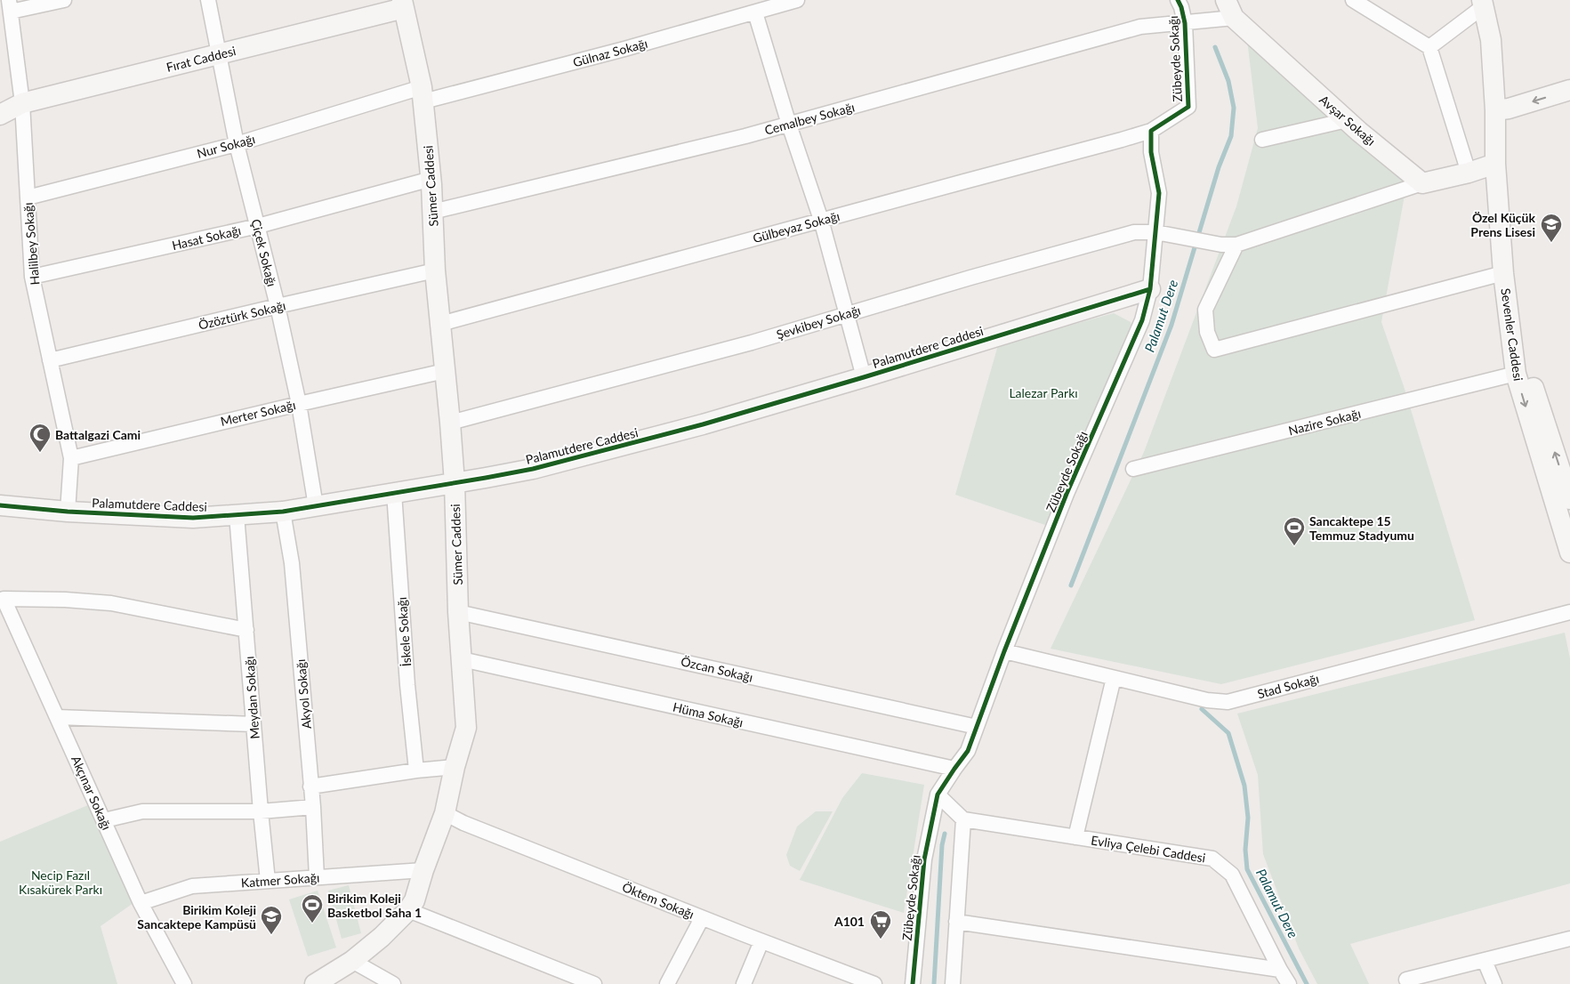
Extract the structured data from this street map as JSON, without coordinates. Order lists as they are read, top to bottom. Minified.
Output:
{"streets":{"street":["Gülnaz Sokağı","Fırat Caddesi","Zübeyde Sokağı","Cemalbey Sokağı","Avşar Sokağı","Nur Sokağı","Sümer Caddesi","Gülbeyaz Sokağı","Hasat Sokağı","Halilbey Sokağı","Çiçek Sokağı","Özöztürk Sokağı","Şevkibey Sokağı","Sevenler Caddesi","Palamutdere Caddesi","Merter Sokağı","Nazire Sokağı","İskele Sokağı","Özcan Sokağı","Stad Sokağı","Akyol Sokağı","Meydan Sokağı","Hüma Sokağı","Akçınar Sokağı","Evliya Çelebi Caddesi","Katmer Sokağı","Öktem Sokağı"]},"crossings":[["Gülnaz Sokağı","Nur Sokağı"],["Gülnaz Sokağı","Sümer Caddesi"],["Fırat Caddesi","Sümer Caddesi"],["Fırat Caddesi","Halilbey Sokağı"],["Fırat Caddesi","Çiçek Sokağı"],["Zübeyde Sokağı","Cemalbey Sokağı"],["Zübeyde Sokağı","Gülbeyaz Sokağı"],["Zübeyde Sokağı","Şevkibey Sokağı"],["Zübeyde Sokağı","Palamutdere Caddesi"],["Zübeyde Sokağı","Özcan Sokağı"],["Zübeyde Sokağı","Stad Sokağı"],["Zübeyde Sokağı","Hüma Sokağı"],["Cemalbey Sokağı","Avşar Sokağı"],["Cemalbey Sokağı","Sümer Caddesi"],["Nur Sokağı","Sümer Caddesi"],["Nur Sokağı","Halilbey Sokağı"],["Nur Sokağı","Çiçek Sokağı"],["Sümer Caddesi","Gülbeyaz Sokağı"],["Sümer Caddesi","Hasat Sokağı"],["Sümer Caddesi","Özöztürk Sokağı"],["Sümer Caddesi","Şevkibey Sokağı"],["Sümer Caddesi","Palamutdere Caddesi"],["Sümer Caddesi","Merter Sokağı"],["Sümer Caddesi","Özcan Sokağı"],["Sümer Caddesi","Hüma Sokağı"],["Sümer Caddesi","Katmer Sokağı"],["Sümer Caddesi","Öktem Sokağı"],["Hasat Sokağı","Halilbey Sokağı"],["Hasat Sokağı","Çiçek Sokağı"],["Halilbey Sokağı","Özöztürk Sokağı"],["Halilbey Sokağı","Palamutdere Caddesi"],["Halilbey Sokağı","Merter Sokağı"],["Çiçek Sokağı","Özöztürk Sokağı"],["Çiçek Sokağı","Palamutdere Caddesi"],["Çiçek Sokağı","Merter Sokağı"],["Sevenler Caddesi","Nazire Sokağı"],["Palamutdere Caddesi","İskele Sokağı"],["Palamutdere Caddesi","Akyol Sokağı"],["Palamutdere Caddesi","Meydan Sokağı"],["Akyol Sokağı","Katmer Sokağı"],["Meydan Sokağı","Akçınar Sokağı"],["Meydan Sokağı","Katmer Sokağı"],["Akçınar Sokağı","Katmer Sokağı"]],"water":["Palamut Dere"],"parks":["Lalezar Parkı","Necip Fazıl Kısakürek Parkı"],"places":{"school or university":["Özel Küçük Prens Lisesi","Birikim Koleji Sancaktepe Kampüsü"],"mosque":["Battalgazi Cami"],"sports":["Sancaktepe 15 Temmuz Stadyumu","Birikim Koleji Basketbol Saha 1"],"supermarket":["A101"]}}
